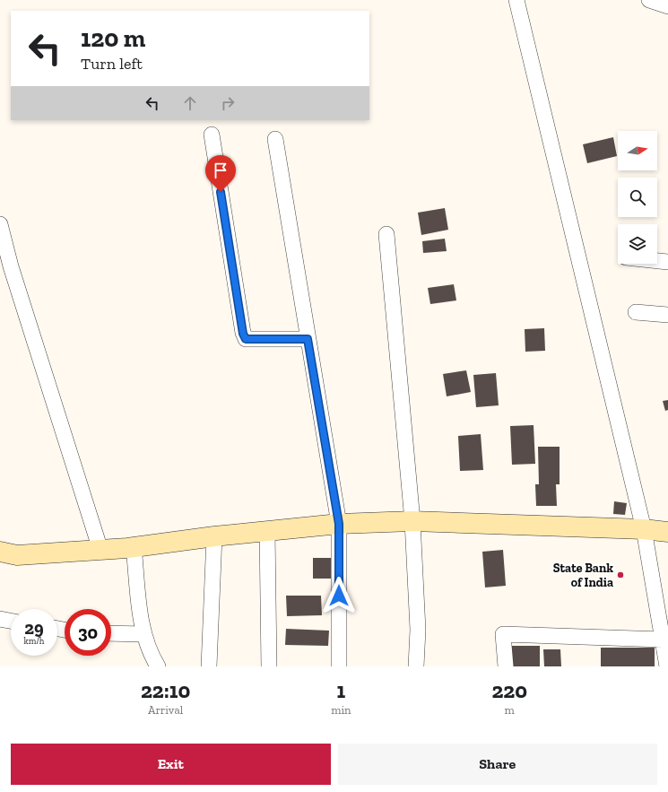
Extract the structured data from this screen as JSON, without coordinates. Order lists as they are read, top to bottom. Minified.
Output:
{"places":["State Bank of India"],"north":"right","page":{"turn":["120 m","Turn left"],"speed":"29 km/h","limit":"30","eta":["22:10","Arrival","1","min","220","m"],"buttons":["Exit","Share"]}}
